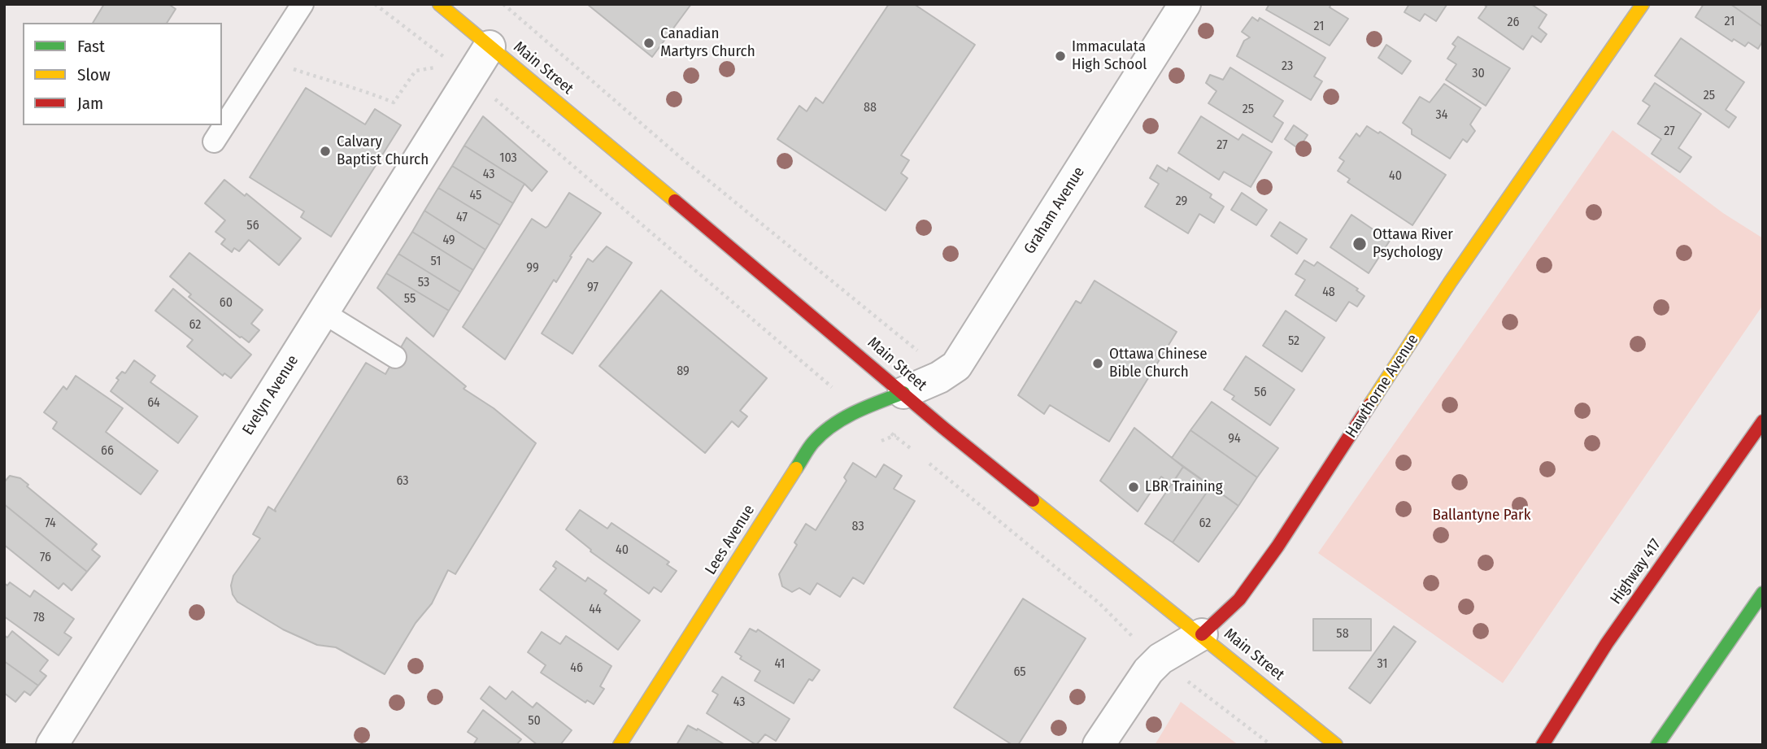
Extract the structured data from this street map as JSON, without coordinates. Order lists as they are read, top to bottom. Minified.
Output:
{"streets":{"main road":["Main Street","Hawthorne Avenue","Lees Avenue","Highway 417"],"street":["Graham Avenue","Evelyn Avenue"]},"crossings":[["Main Street","Graham Avenue"],["Main Street","Hawthorne Avenue"],["Main Street","Evelyn Avenue"],["Main Street","Lees Avenue"],["Graham Avenue","Lees Avenue"]],"parks":["Ballantyne Park"],"places":["Canadian Martyrs Church","Immaculata High School","Calvary Baptist Church","Ottawa River Psychology","Ottawa Chinese Bible Church","LBR Training"],"house_numbers":["21","26","21","23","30","25","88","25","34","27","27","103","43","40","45","29","47","56","49","51","99","53","97","48","55","60","62","52","89","56","64","94","66","63","74","62","83","40","76","44","78","58","41","31","46","65","43","50"],"legend":["Fast","Slow","Jam"]}
